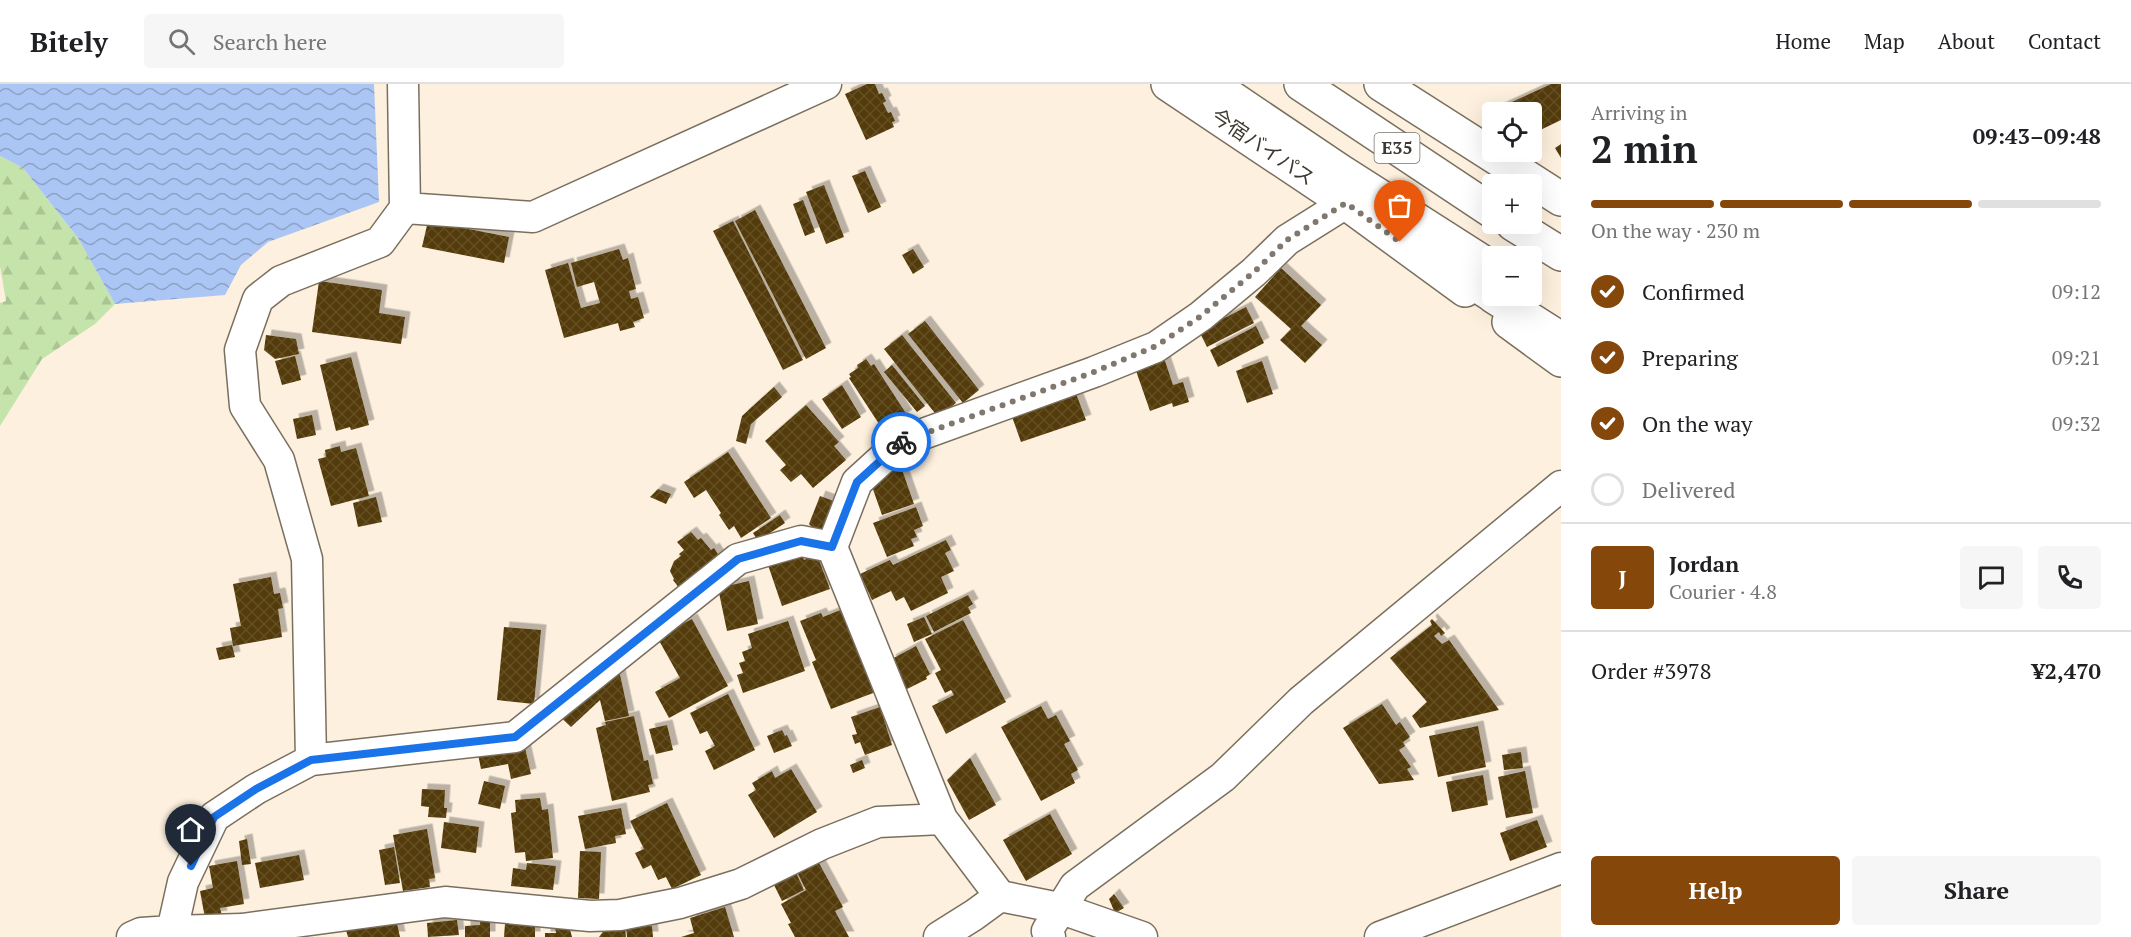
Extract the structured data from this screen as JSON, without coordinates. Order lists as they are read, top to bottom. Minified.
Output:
{"streets":{"highway":["今宿バイパス","E35"]},"page":{"header":"Bitely","search":"Search here","nav":["Home","Map","About","Contact"],"heading":["2 min","Arriving in","09:43–09:48"],"panel":["Jordan","Courier · 4.8","Order #3978","¥2,470"],"map_buttons":["+","−"],"bar":"On the way · 230 m","list":[["Confirmed","09:12"],["Preparing","09:21"],["On the way","09:32"],"Delivered"],"round":"J","buttons":["Help","Share"]}}
